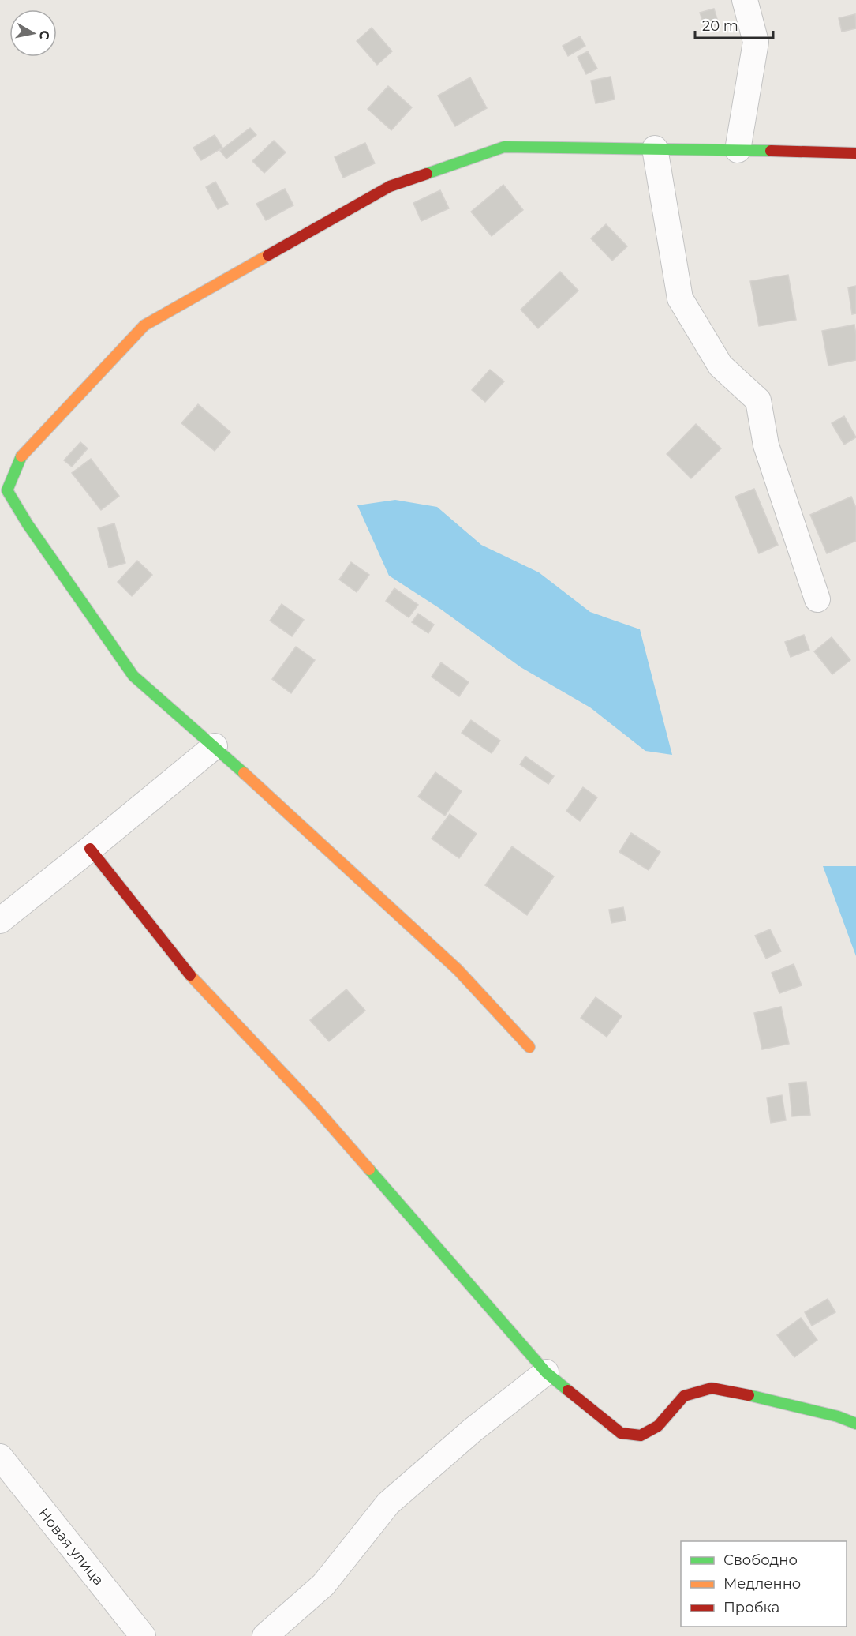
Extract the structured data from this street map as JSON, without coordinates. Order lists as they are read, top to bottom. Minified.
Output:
{"streets":{"street":["Новая улица"]},"legend":["Свободно","Медленно","Пробка"],"scale_bar":"20 m","north":"right"}
